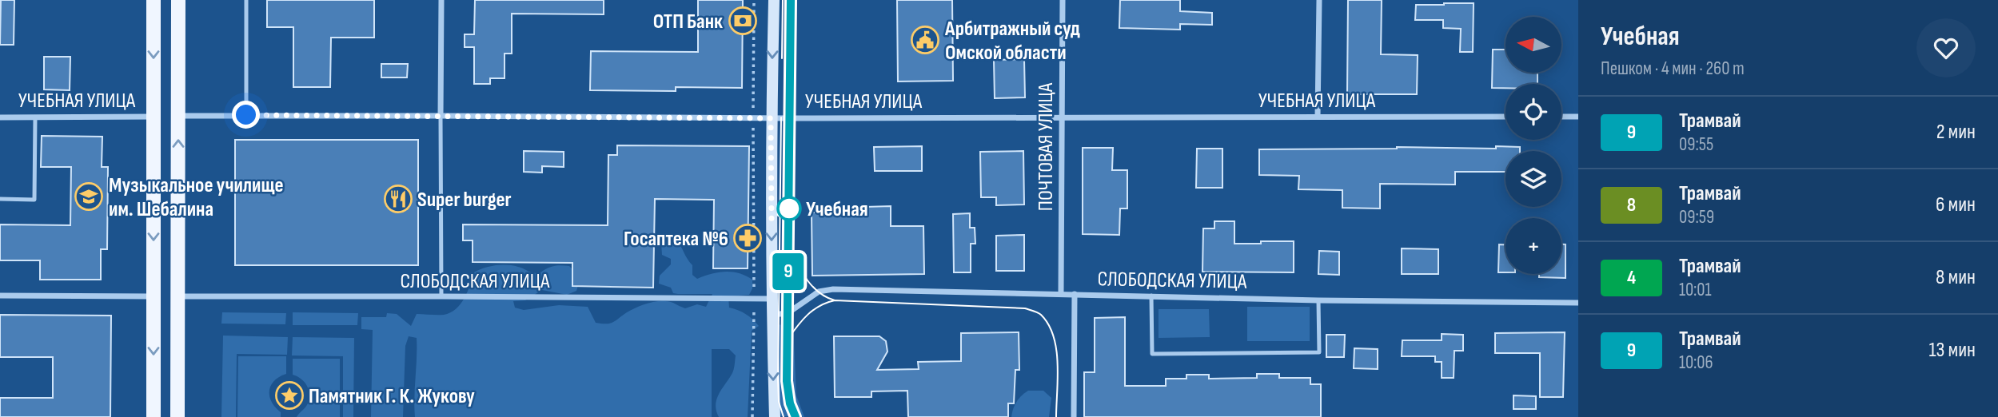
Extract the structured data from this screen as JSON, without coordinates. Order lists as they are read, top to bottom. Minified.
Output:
{"streets":{"street":["УЧЕБНАЯ УЛИЦА","ПОЧТОВАЯ УЛИЦА","СЛОБОДСКАЯ УЛИЦА"]},"crossings":[["УЧЕБНАЯ УЛИЦА","ПОЧТОВАЯ УЛИЦА"],["ПОЧТОВАЯ УЛИЦА","СЛОБОДСКАЯ УЛИЦА"]],"places":{"bank":["ОТП Банк"],"public building":["Арбитражный суд Омской области"],"school or university":["Музыкальное училище им. Шебалина"],"restaurant":["Super burger"],"other":["Учебная"],"pharmacy":["Госаптека №6"],"place":["Памятник Г. К. Жукову"]},"lines":["tram line 9"],"north":"left","page":{"on_map":"9","heading":["Учебная","Пешком · 4 мин · 260 m"],"map_buttons":"+","list":[{"mark":"9","name":"Трамвай","note":"09:55","value":"2 мин"},{"mark":"8","name":"Трамвай","note":"09:59","value":"6 мин"},{"mark":"4","name":"Трамвай","note":"10:01","value":"8 мин"},{"mark":"9","name":"Трамвай","note":"10:06","value":"13 мин"}]}}
